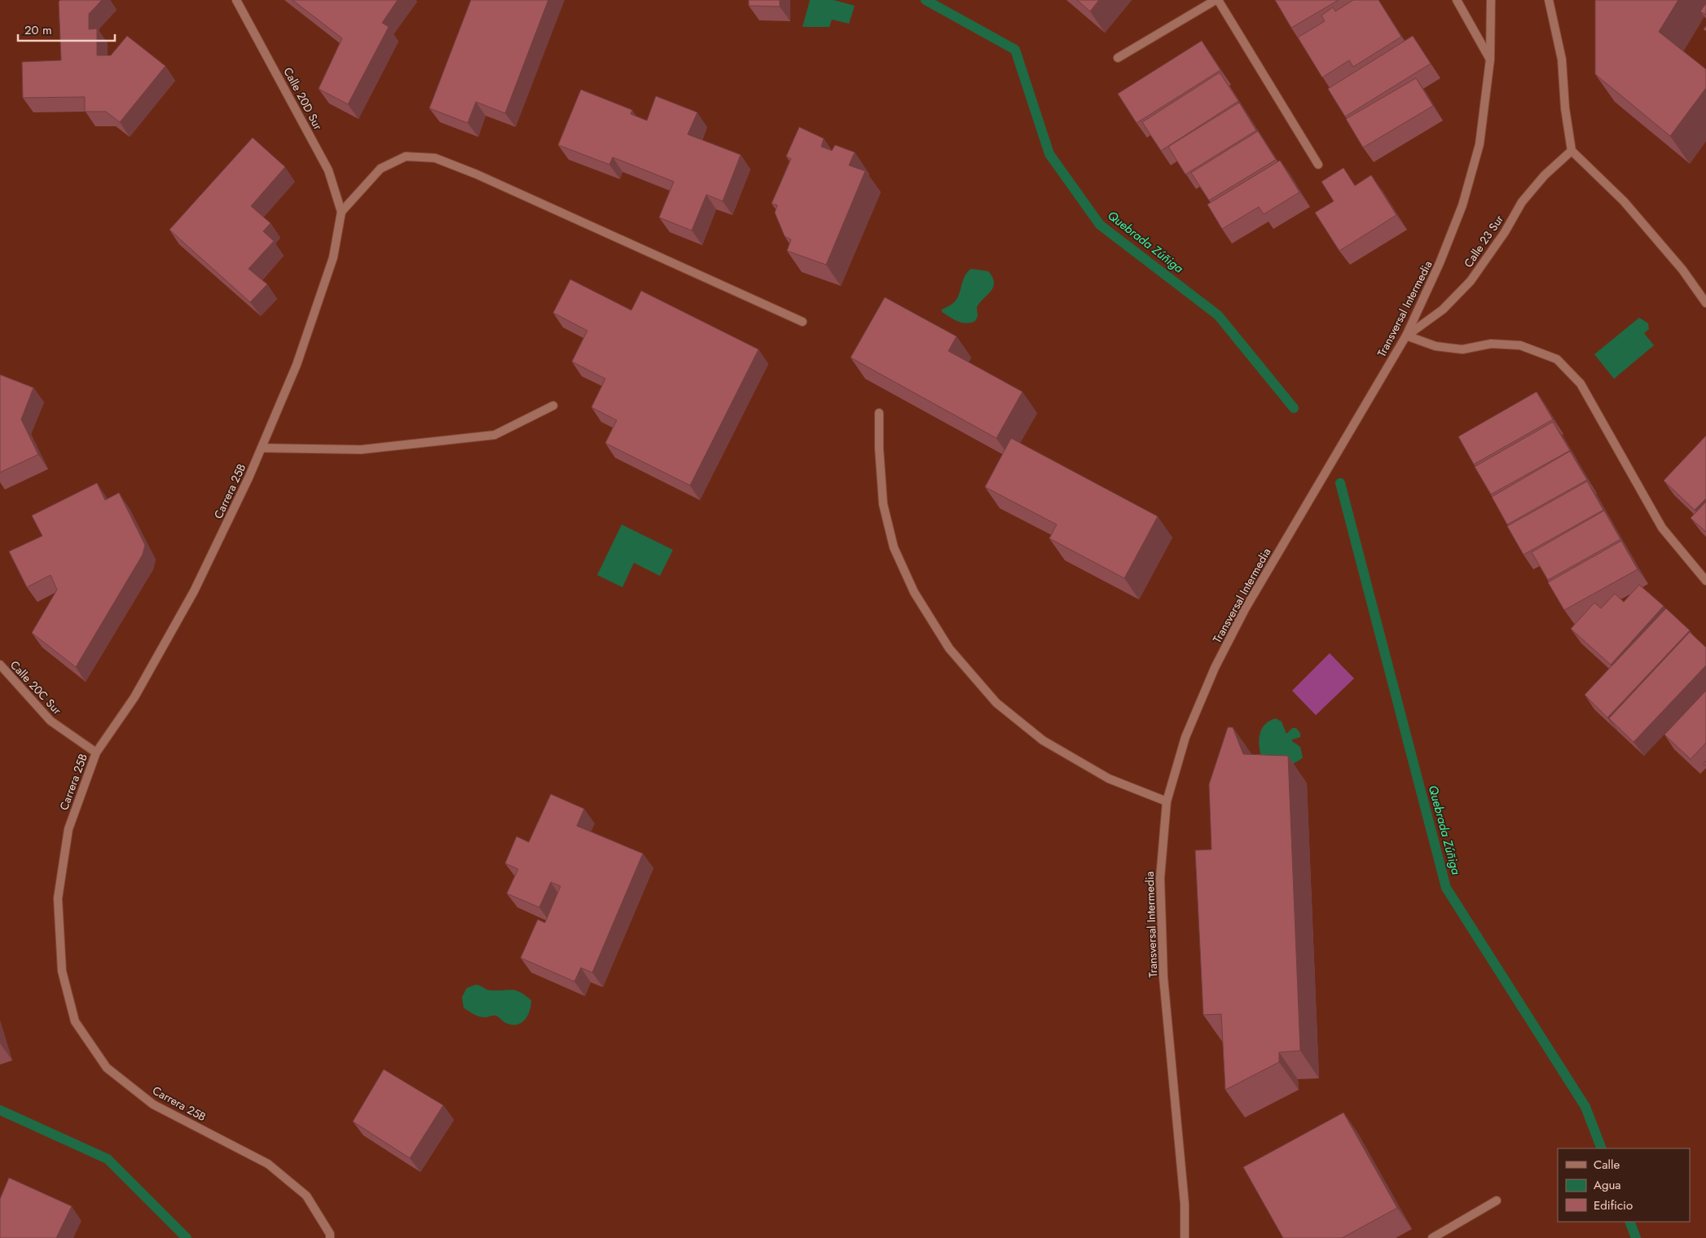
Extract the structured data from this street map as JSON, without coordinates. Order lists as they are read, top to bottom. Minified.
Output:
{"streets":{"street":["Calle 20D Sur","Calle 23 Sur","Transversal Intermedia","Carrera 25B","Calle 20C Sur"]},"crossings":[["Calle 20D Sur","Carrera 25B"],["Calle 23 Sur","Transversal Intermedia"],["Carrera 25B","Calle 20C Sur"]],"water":["Quebrada Zúñiga"],"legend":["Calle","Agua","Edificio"],"scale_bar":"20 m"}
